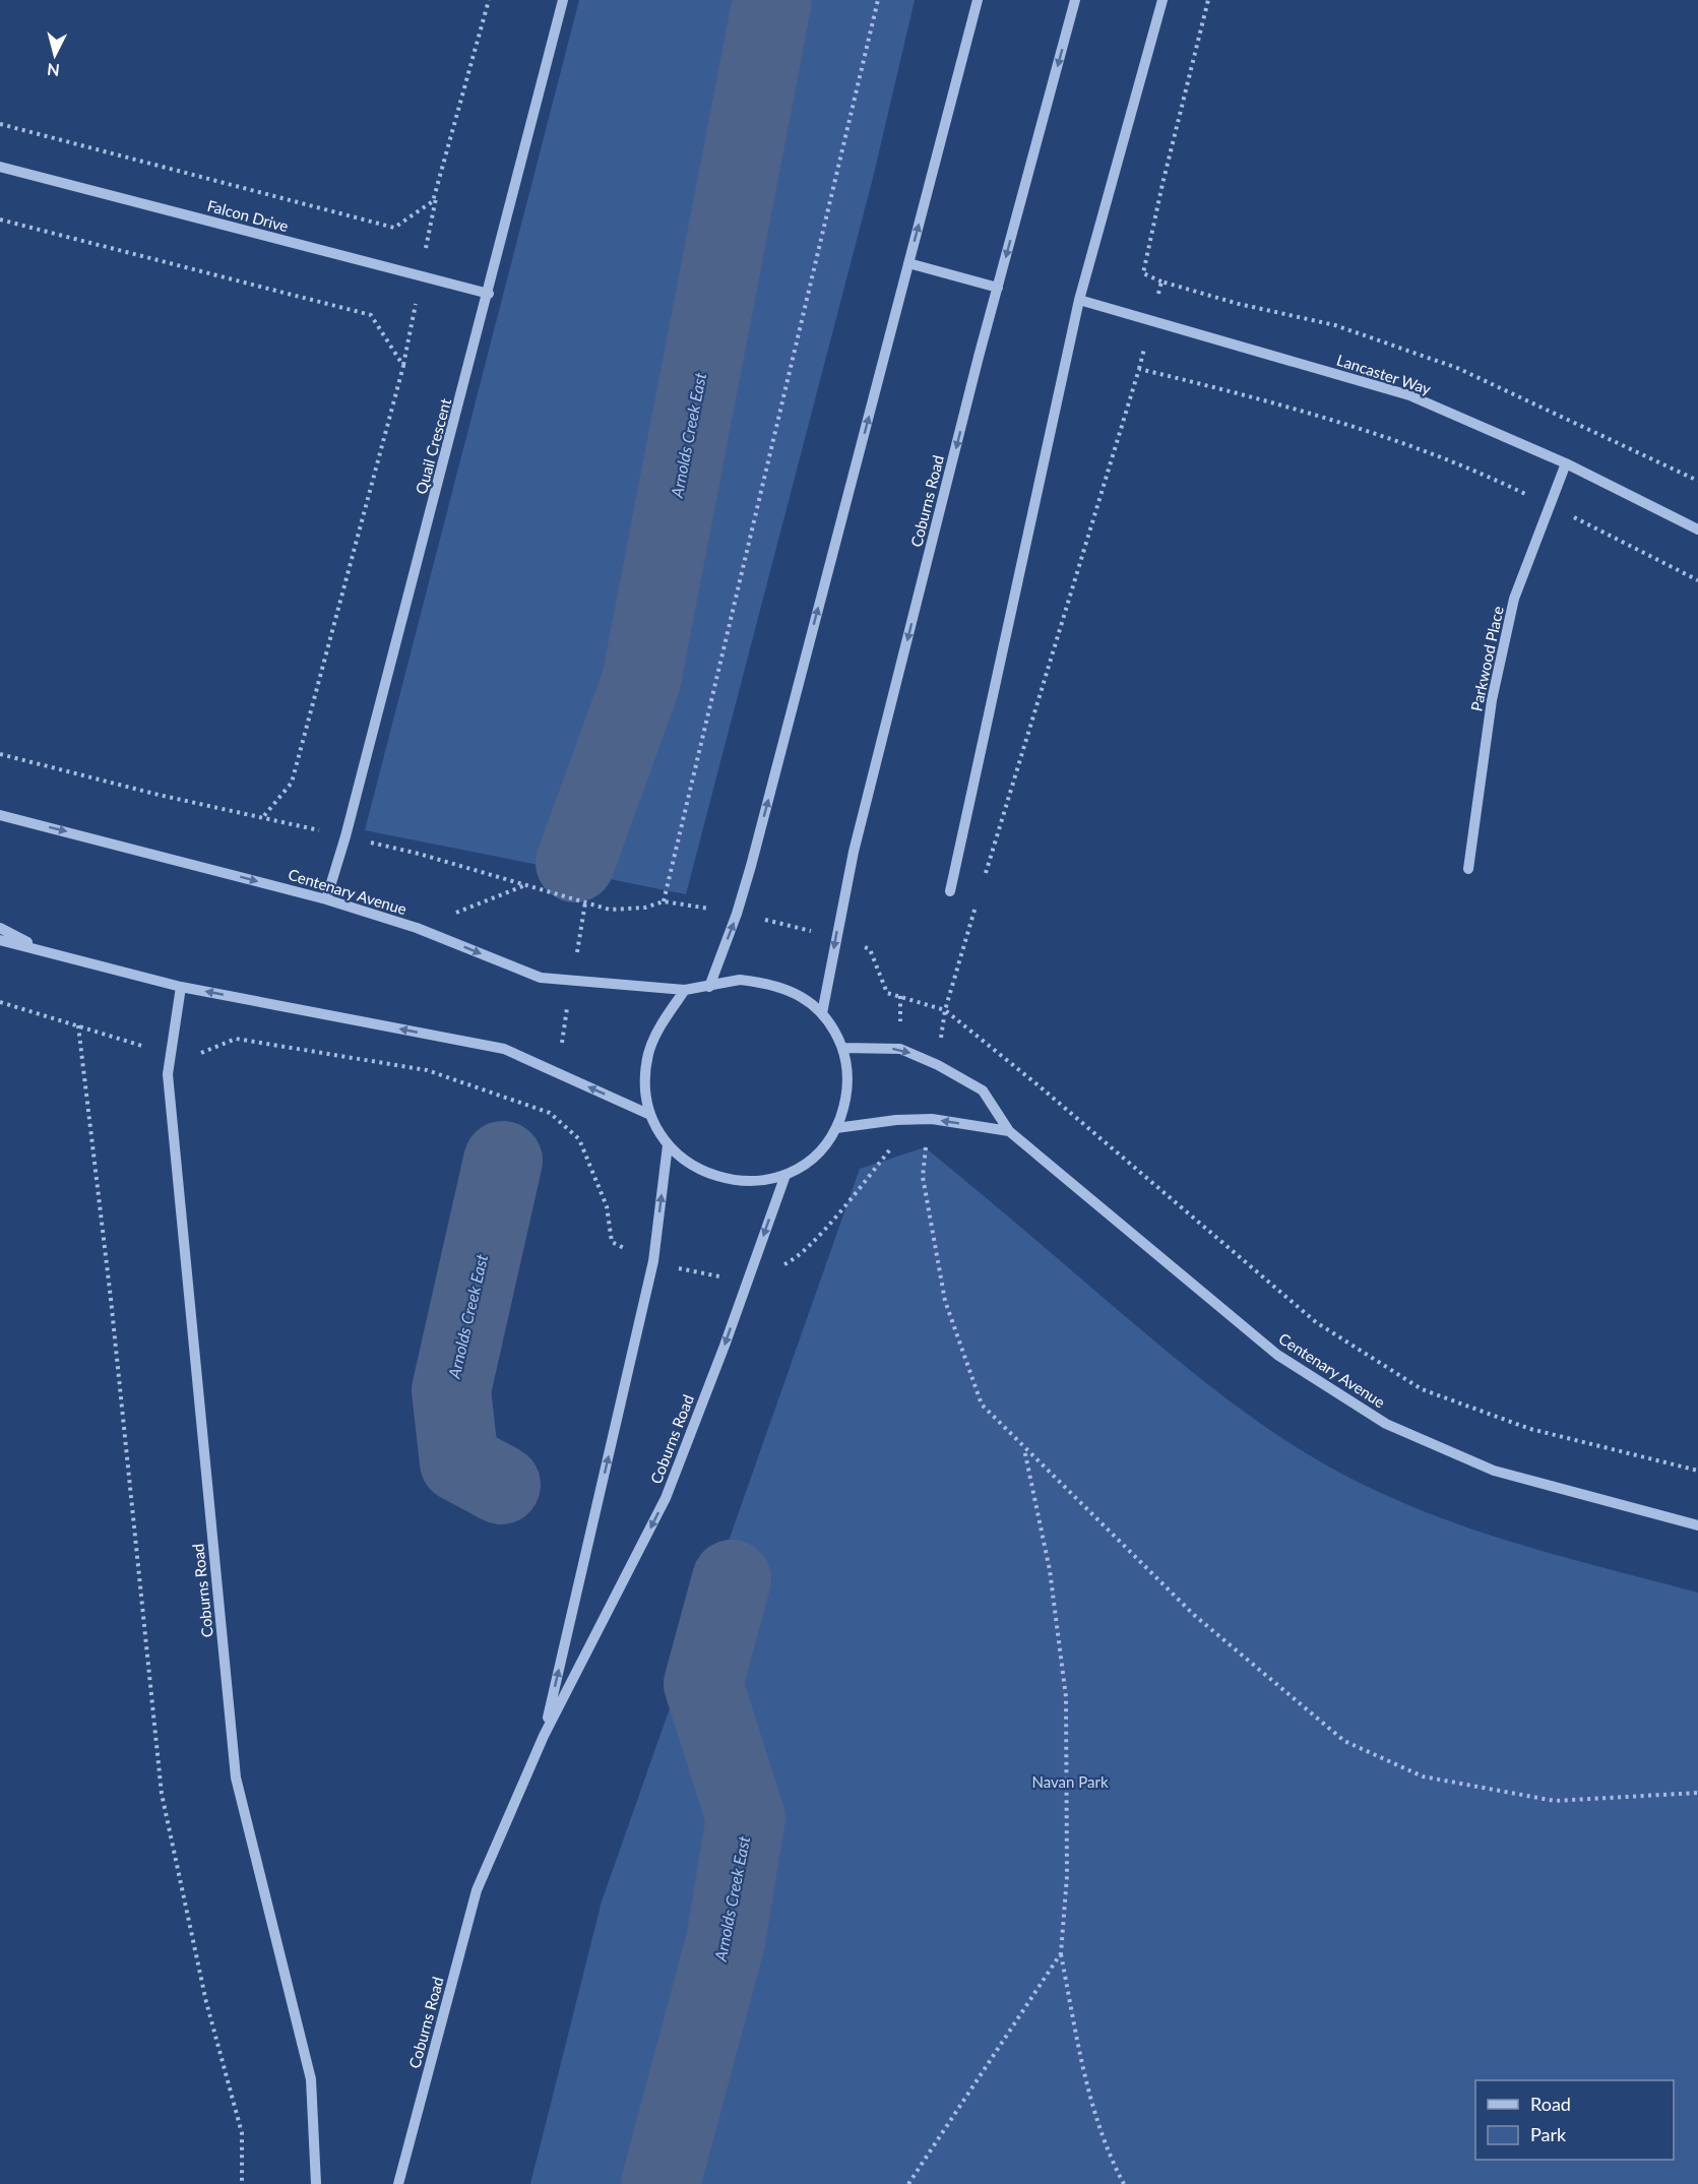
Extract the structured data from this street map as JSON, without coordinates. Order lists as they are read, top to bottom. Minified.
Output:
{"streets":{"street":["Falcon Drive","Lancaster Way","Quail Crescent","Coburns Road","Parkwood Place","Centenary Avenue"]},"crossings":[["Falcon Drive","Quail Crescent"],["Lancaster Way","Parkwood Place"],["Quail Crescent","Centenary Avenue"],["Coburns Road","Centenary Avenue"]],"water":["Arnolds Creek East"],"parks":["Navan Park"],"legend":["Road","Park"],"north":"bottom"}
